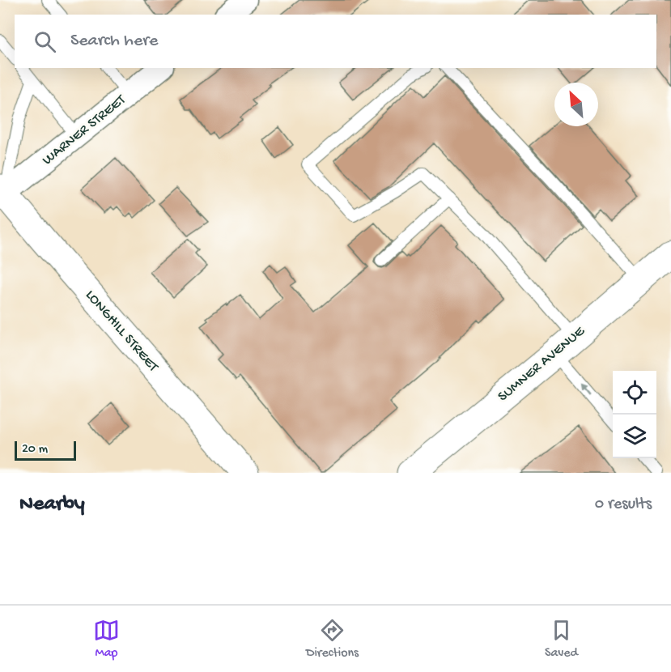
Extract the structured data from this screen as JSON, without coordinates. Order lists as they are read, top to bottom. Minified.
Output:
{"streets":{"main road":["LONGHILL STREET","SUMNER AVENUE"],"street":["WARNER STREET"]},"crossings":[["WARNER STREET","LONGHILL STREET"]],"scale_bar":"20 m","north":"top left","page":{"search":"Search here","scale":"20 m","heading":["Nearby","0 results"],"nav":["Map","Directions","Saved"]}}
